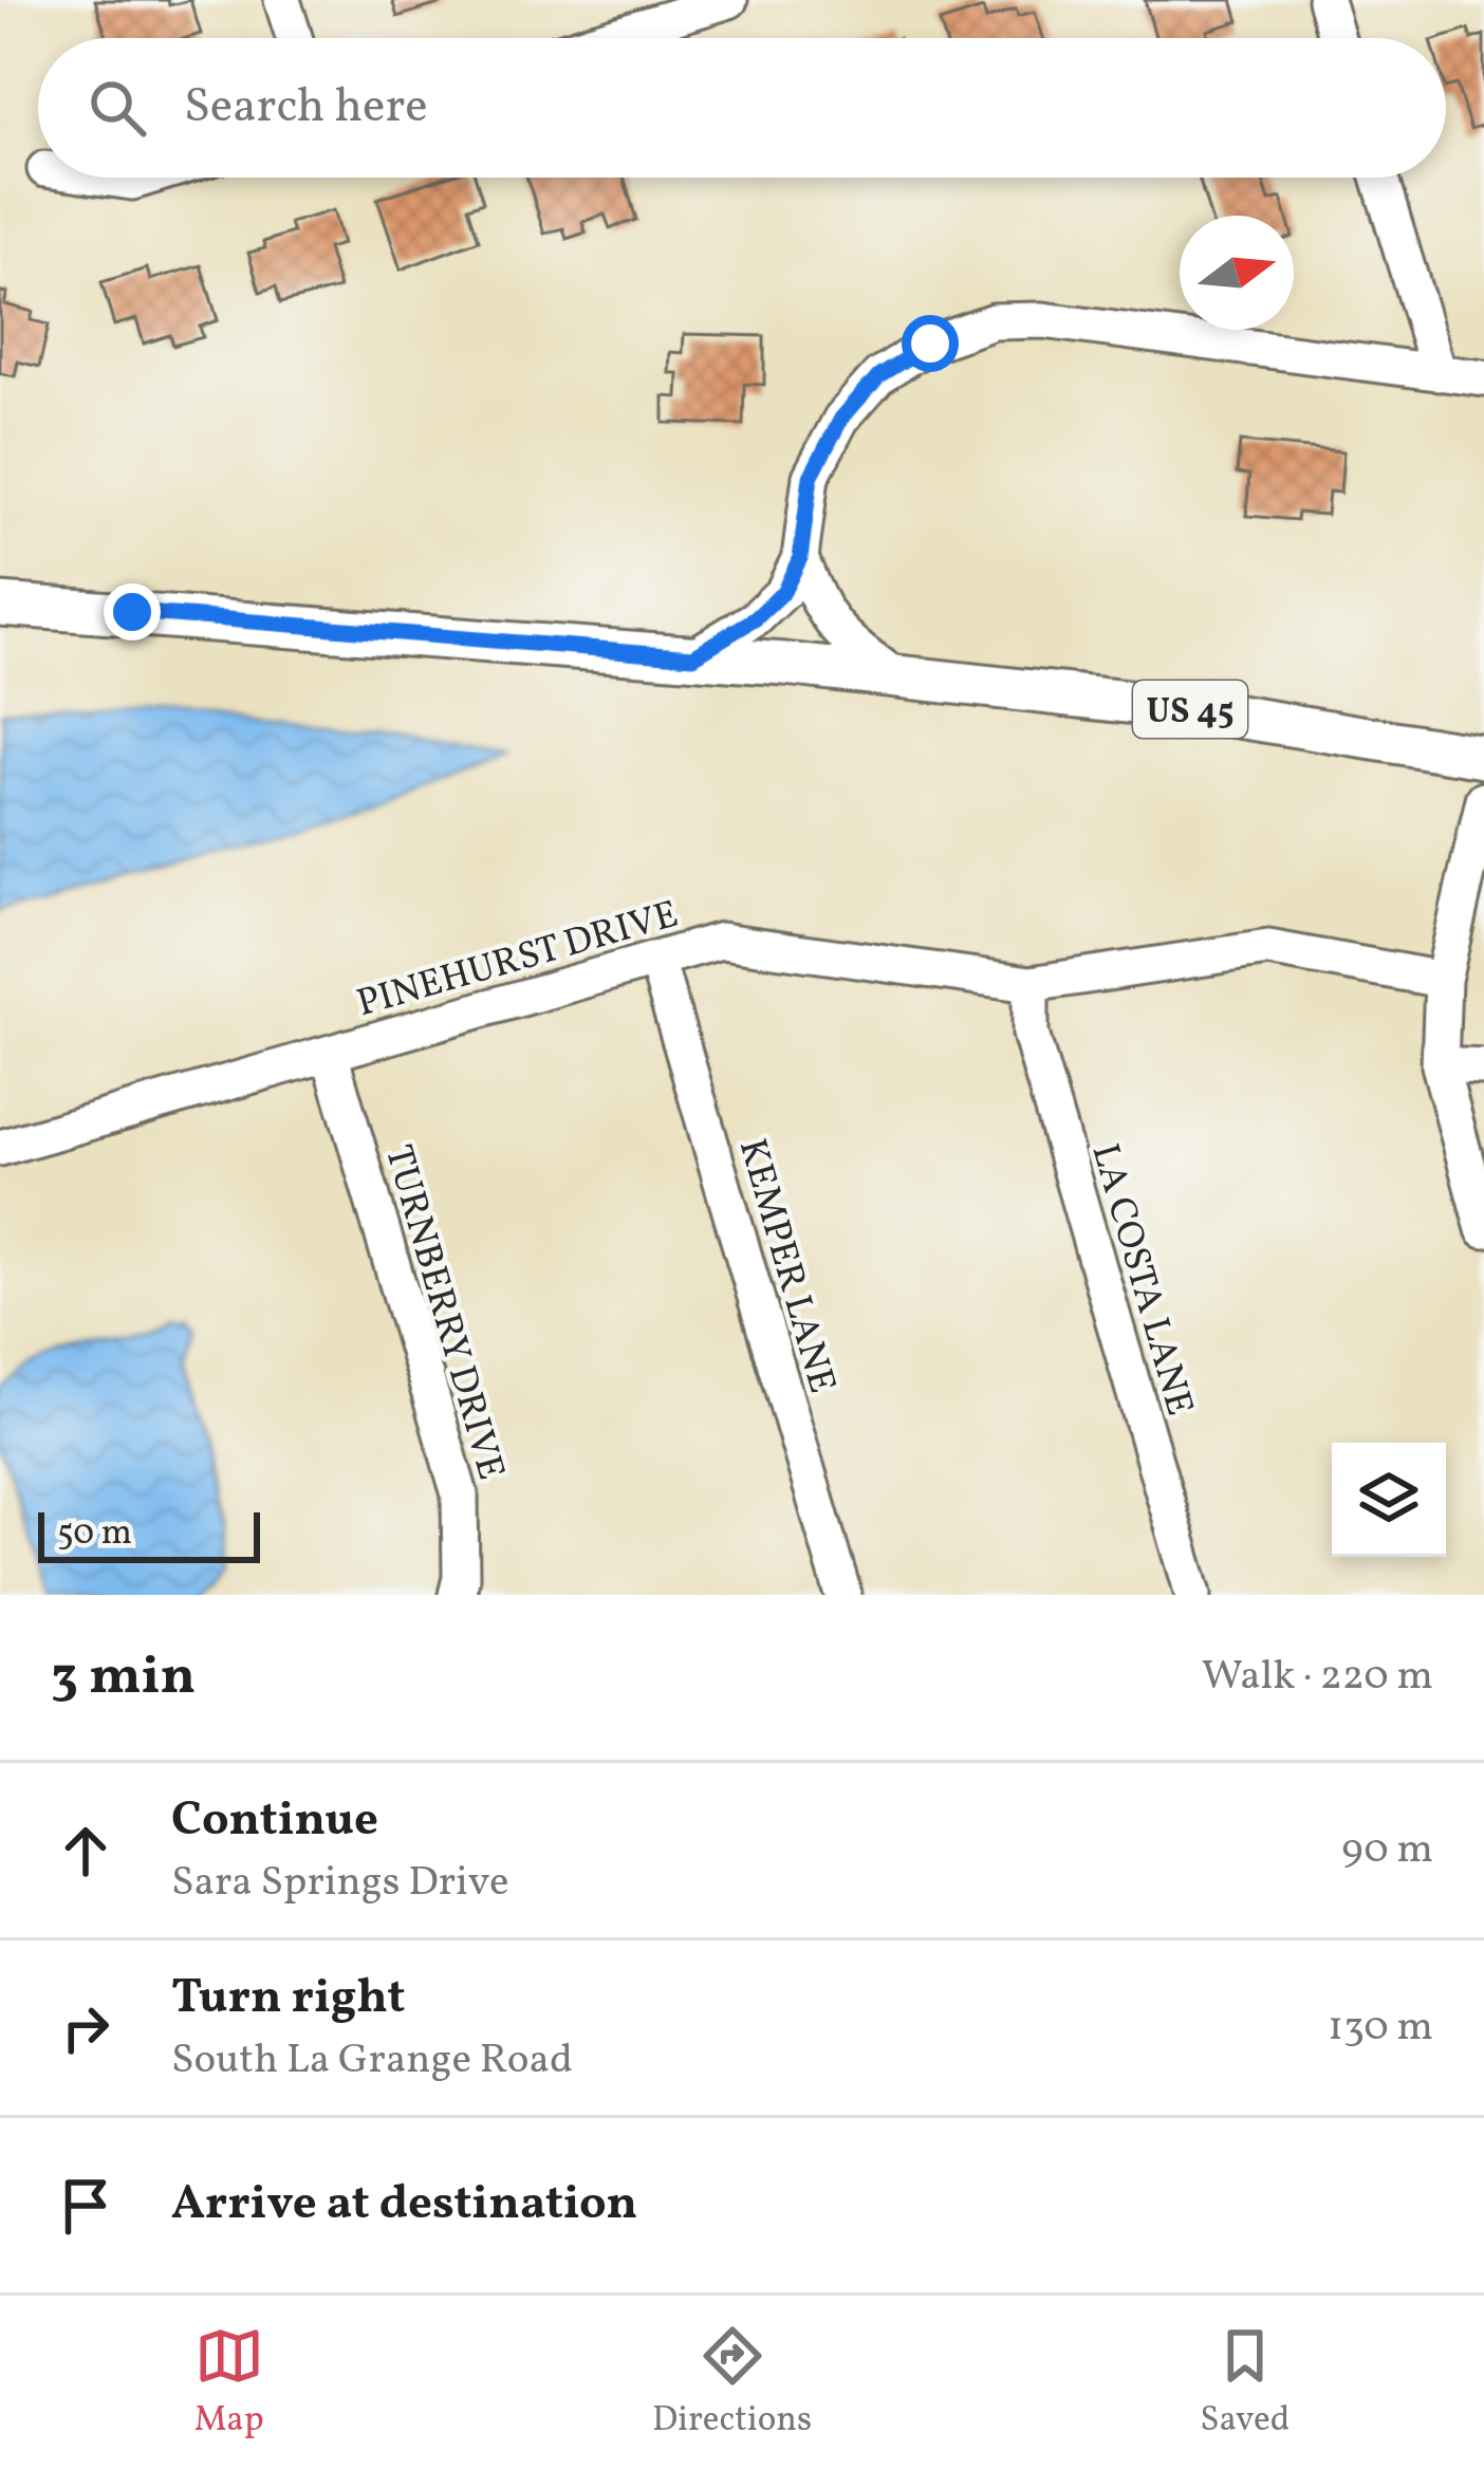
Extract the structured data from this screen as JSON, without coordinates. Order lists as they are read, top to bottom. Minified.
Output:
{"streets":{"main road":["US 45"],"street":["PINEHURST DRIVE","KEMPER LANE","LA COSTA LANE","TURNBERRY DRIVE"]},"crossings":[["PINEHURST DRIVE","KEMPER LANE"],["PINEHURST DRIVE","LA COSTA LANE"],["PINEHURST DRIVE","TURNBERRY DRIVE"]],"scale_bar":"50 m","north":"right","page":{"search":"Search here","scale":"50 m","heading":["3 min","Walk · 220 m"],"list":[["Continue","Sara Springs Drive","90 m"],["Turn right","South La Grange Road","130 m"],"Arrive at destination"],"nav":["Map","Directions","Saved"]}}
